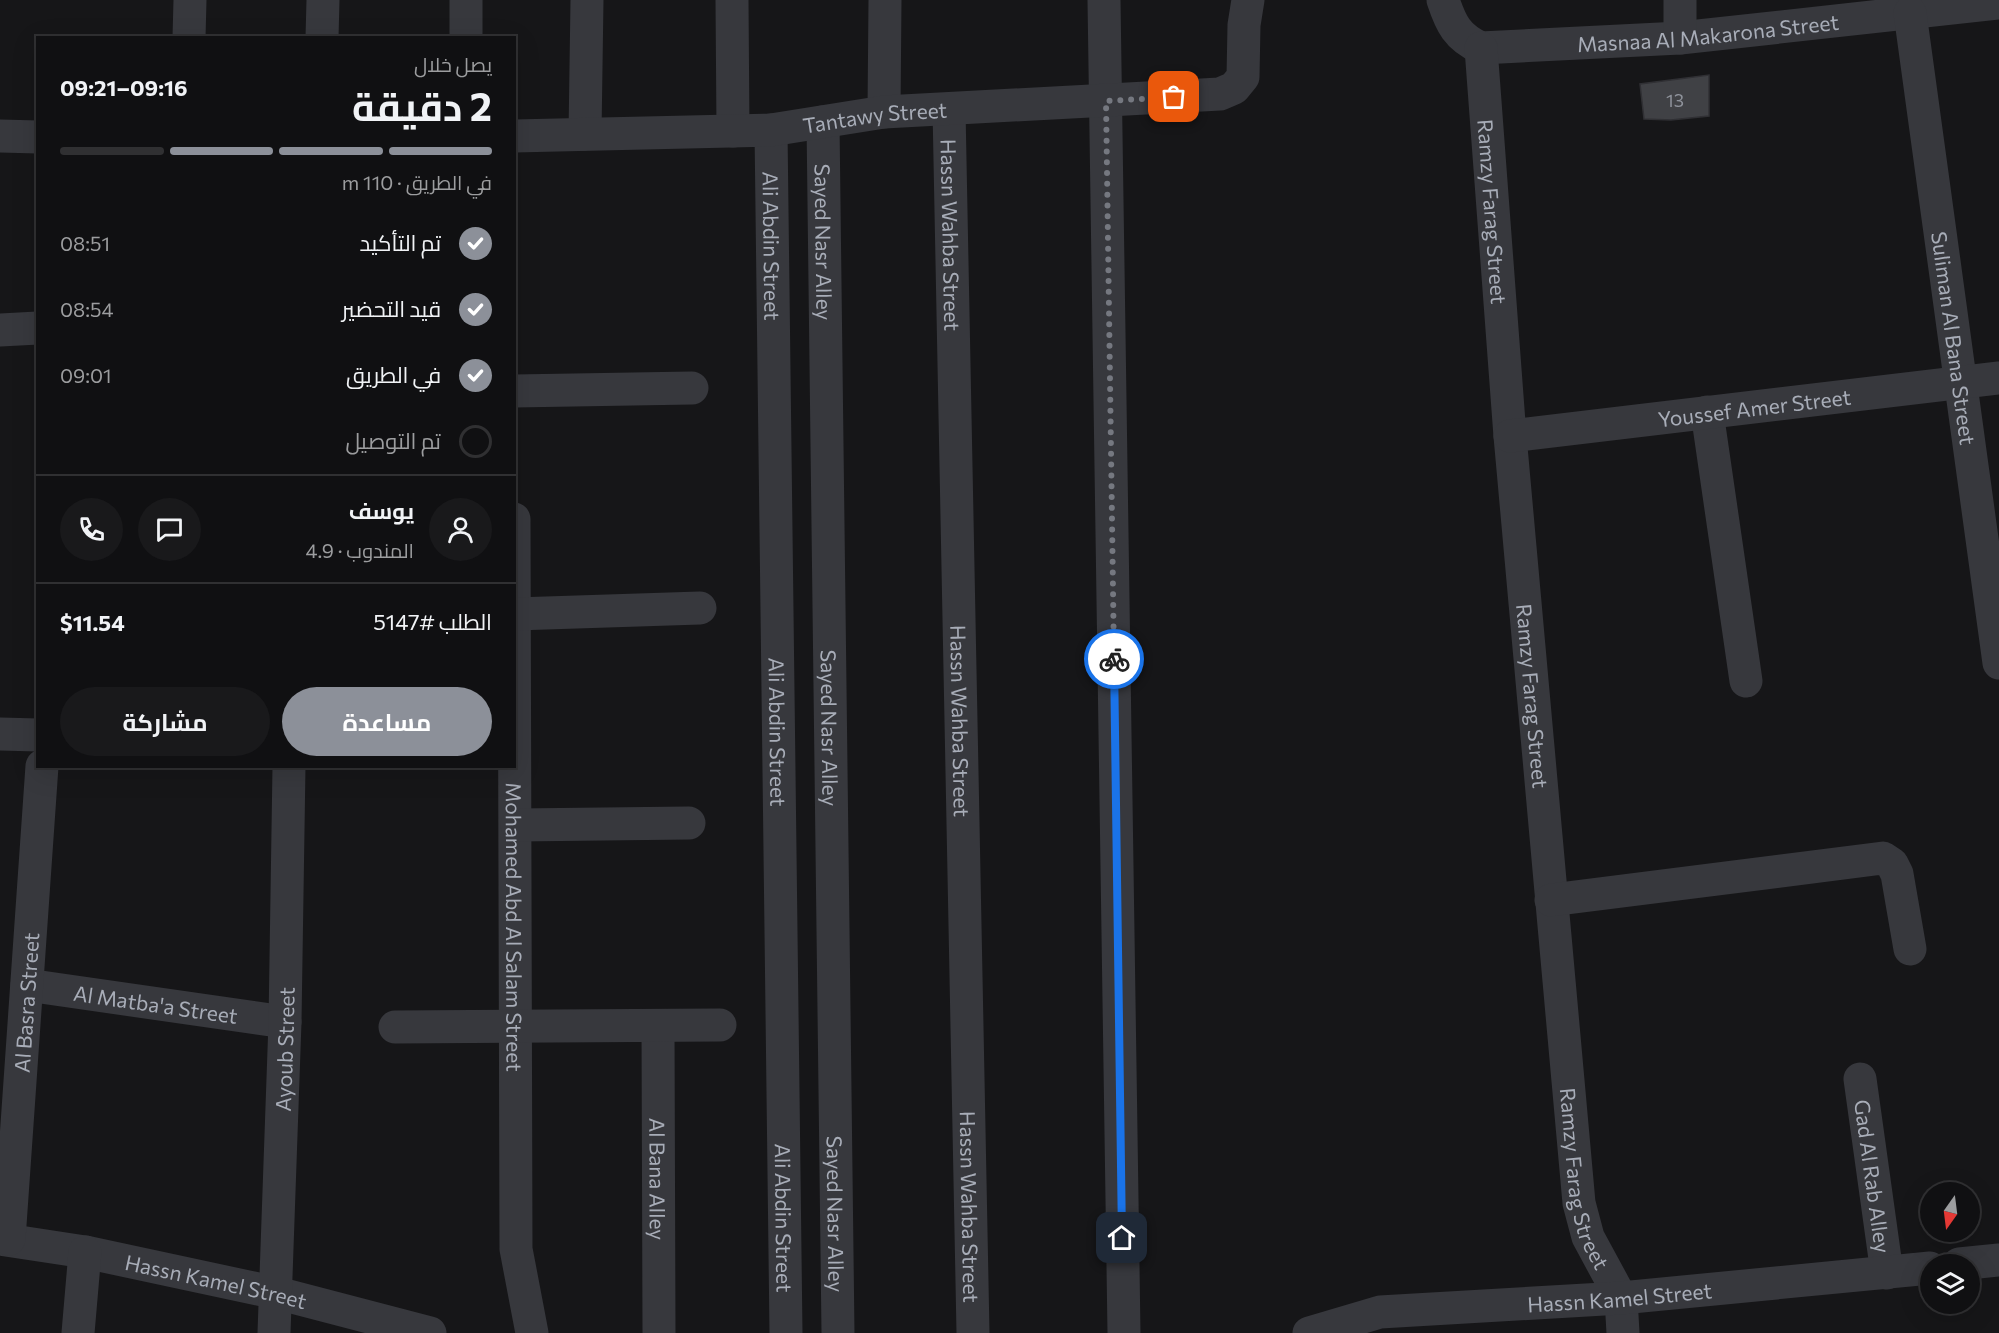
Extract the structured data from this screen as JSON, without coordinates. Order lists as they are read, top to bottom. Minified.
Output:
{"streets":{"street":["Masnaa Al Makarona Street","Tantawy Street","Ramzy Farag Street","Hassn Wahba Street","Sayed Nasr Alley","Ali Abdin Street","Suliman Al Bana Street","Youssef Amer Street","Mohamed Abd Al Salam Street","Al Basra Street","Al Matba'a Street","Ayoub Street","Gad Al Rab Alley","Al Bana Alley","Hassn Kamel Street"]},"crossings":[["Masnaa Al Makarona Street","Ramzy Farag Street"],["Masnaa Al Makarona Street","Suliman Al Bana Street"],["Tantawy Street","Hassn Wahba Street"],["Tantawy Street","Sayed Nasr Alley"],["Tantawy Street","Ali Abdin Street"],["Ramzy Farag Street","Youssef Amer Street"],["Ramzy Farag Street","Hassn Kamel Street"],["Suliman Al Bana Street","Youssef Amer Street"],["Al Basra Street","Al Matba'a Street"],["Al Basra Street","Hassn Kamel Street"],["Al Matba'a Street","Ayoub Street"],["Ayoub Street","Hassn Kamel Street"],["Gad Al Rab Alley","Hassn Kamel Street"]],"house_numbers":["13"],"north":"bottom","page":{"heading":["2 دقيقة","يصل خلال","09:16–09:21"],"panel":["يوسف","المندوب · 4.9","الطلب #5147","$11.54"],"bar":"في الطريق · 110 m","list":[["تم التأكيد","08:51"],["قيد التحضير","08:54"],["في الطريق","09:01"],"تم التوصيل"],"buttons":["مساعدة","مشاركة"]}}
